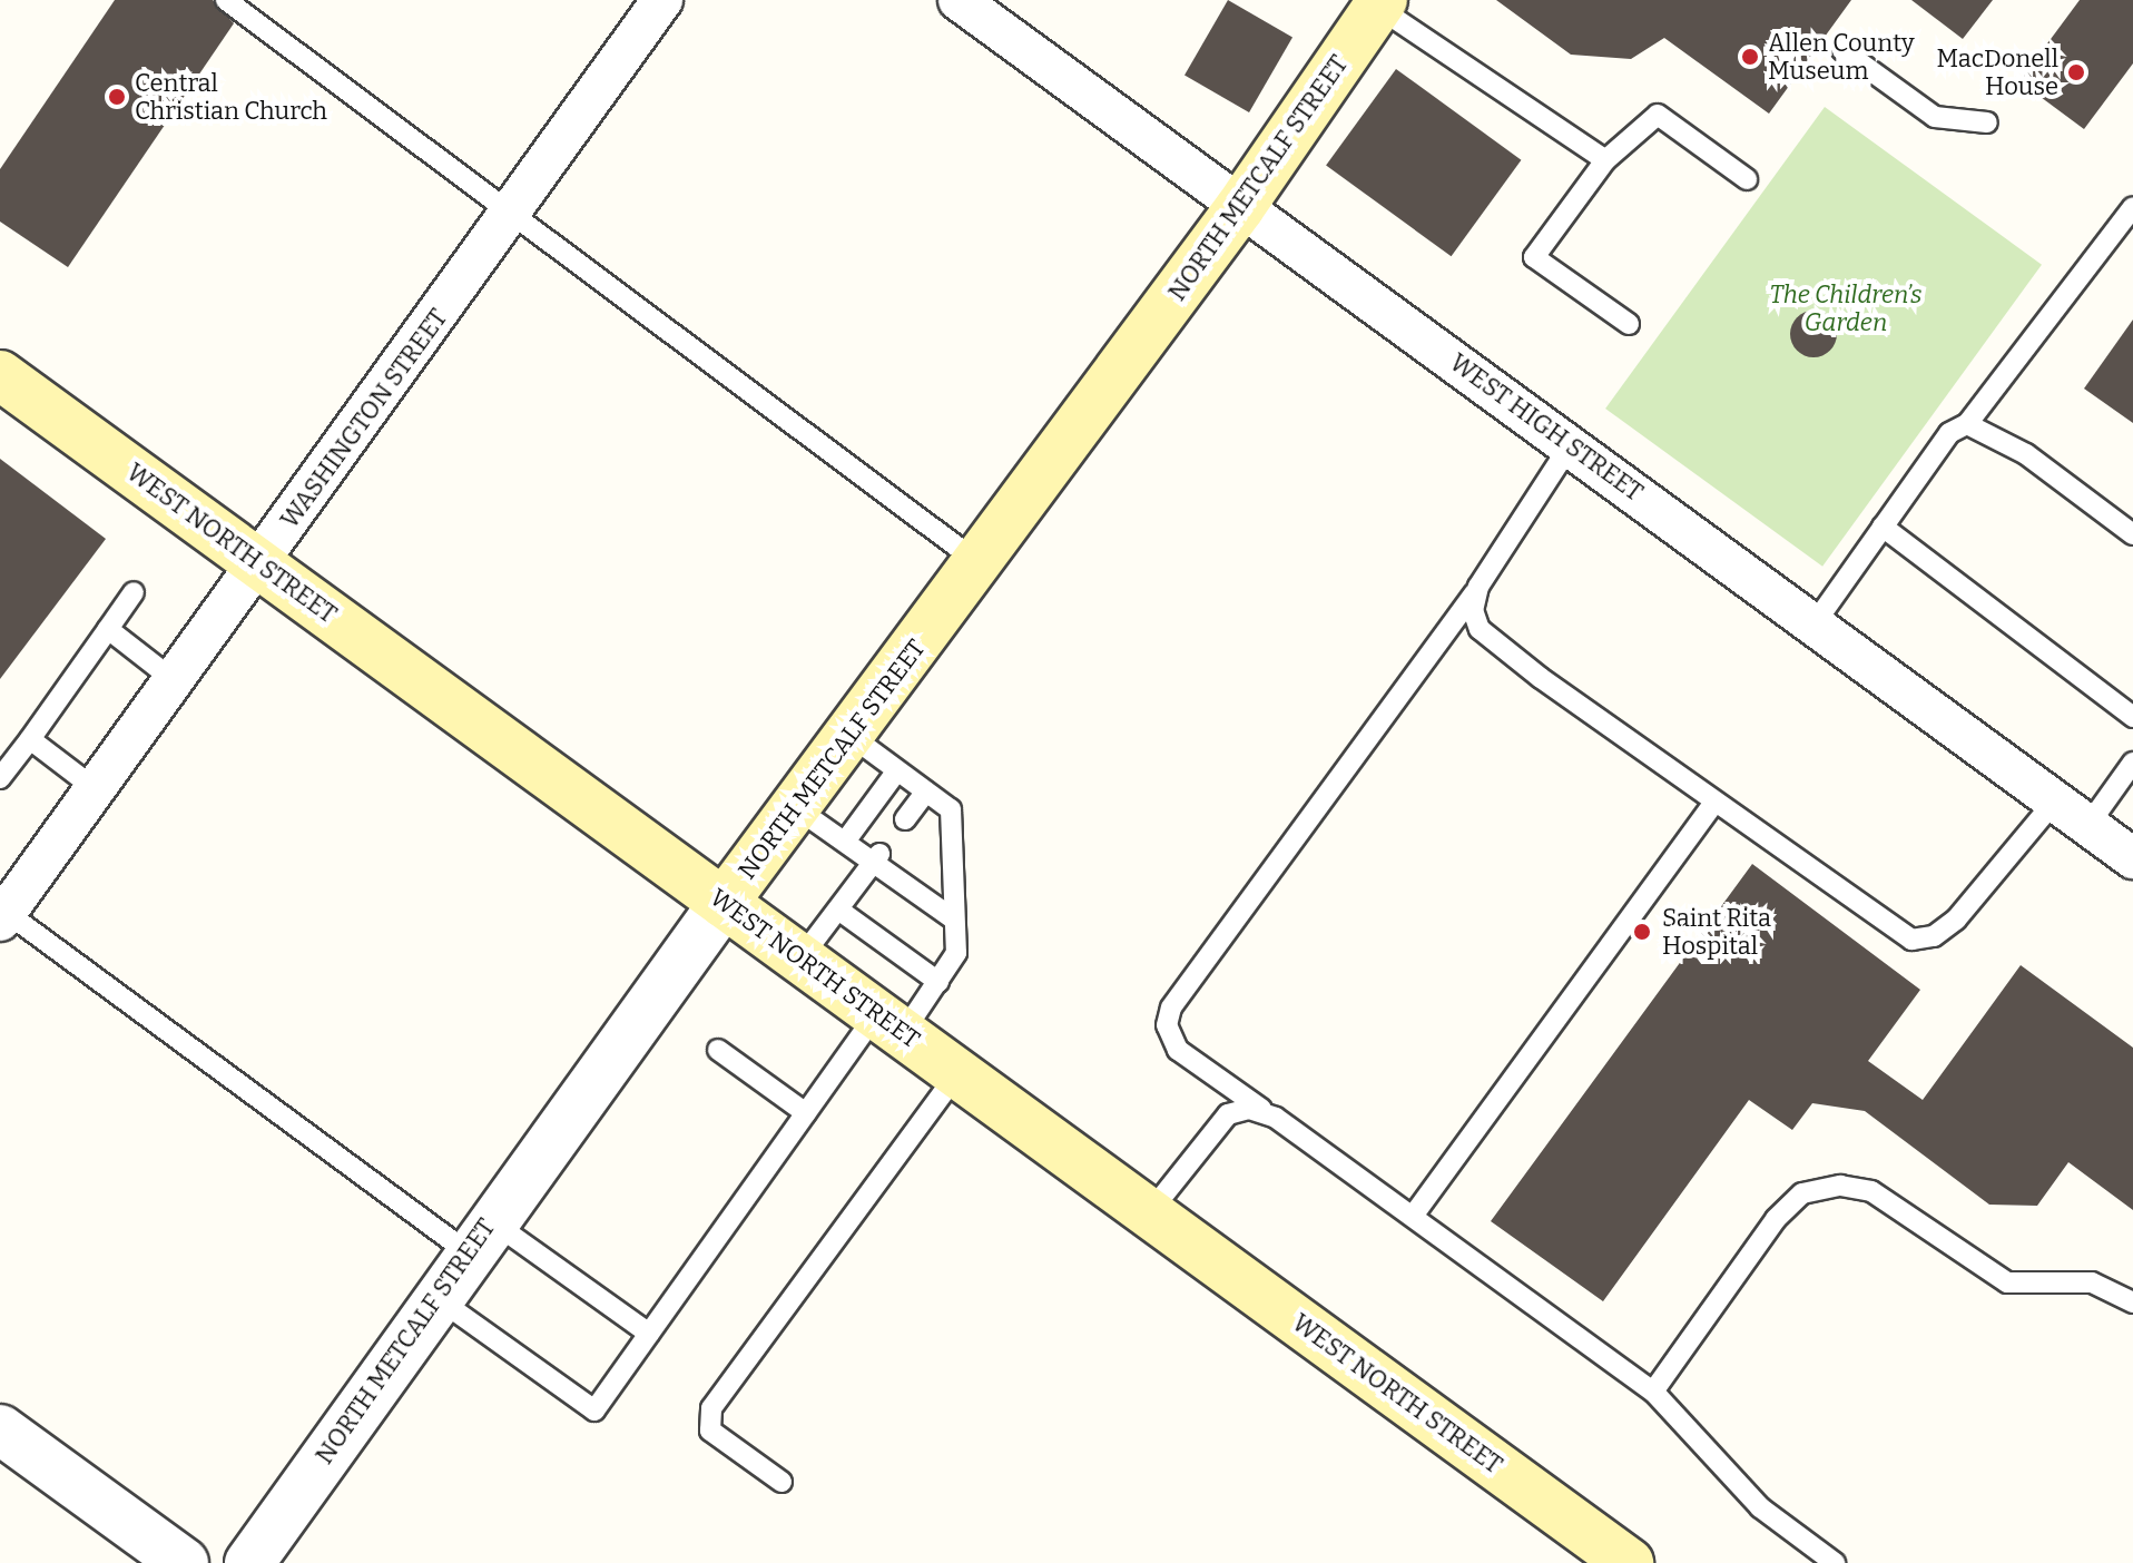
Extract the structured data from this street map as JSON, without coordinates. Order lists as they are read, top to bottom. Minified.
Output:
{"streets":{"main road":["NORTH METCALF STREET","WEST NORTH STREET"],"street":["WASHINGTON STREET","WEST HIGH STREET"]},"crossings":[["NORTH METCALF STREET","WEST HIGH STREET"],["NORTH METCALF STREET","WEST NORTH STREET"],["WASHINGTON STREET","WEST NORTH STREET"]],"parks":["The Children’s Garden"],"places":["Allen County Museum","MacDonell House","Central Christian Church","Saint Rita Hospital"]}
